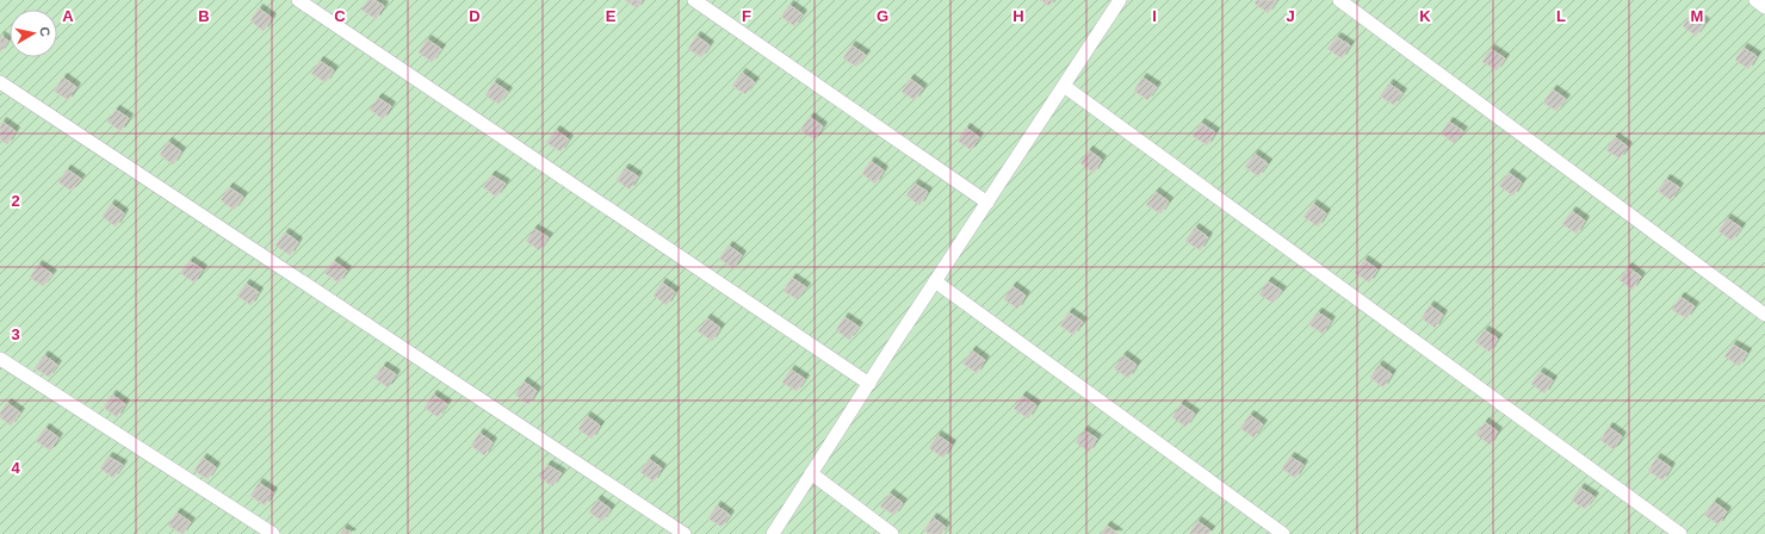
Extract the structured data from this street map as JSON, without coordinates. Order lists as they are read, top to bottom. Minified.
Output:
{"north":"right","grid":{"columns":["A","B","C","D","E","F","G","H","I","J","K","L","M"],"rows":["2","3","4"]}}
